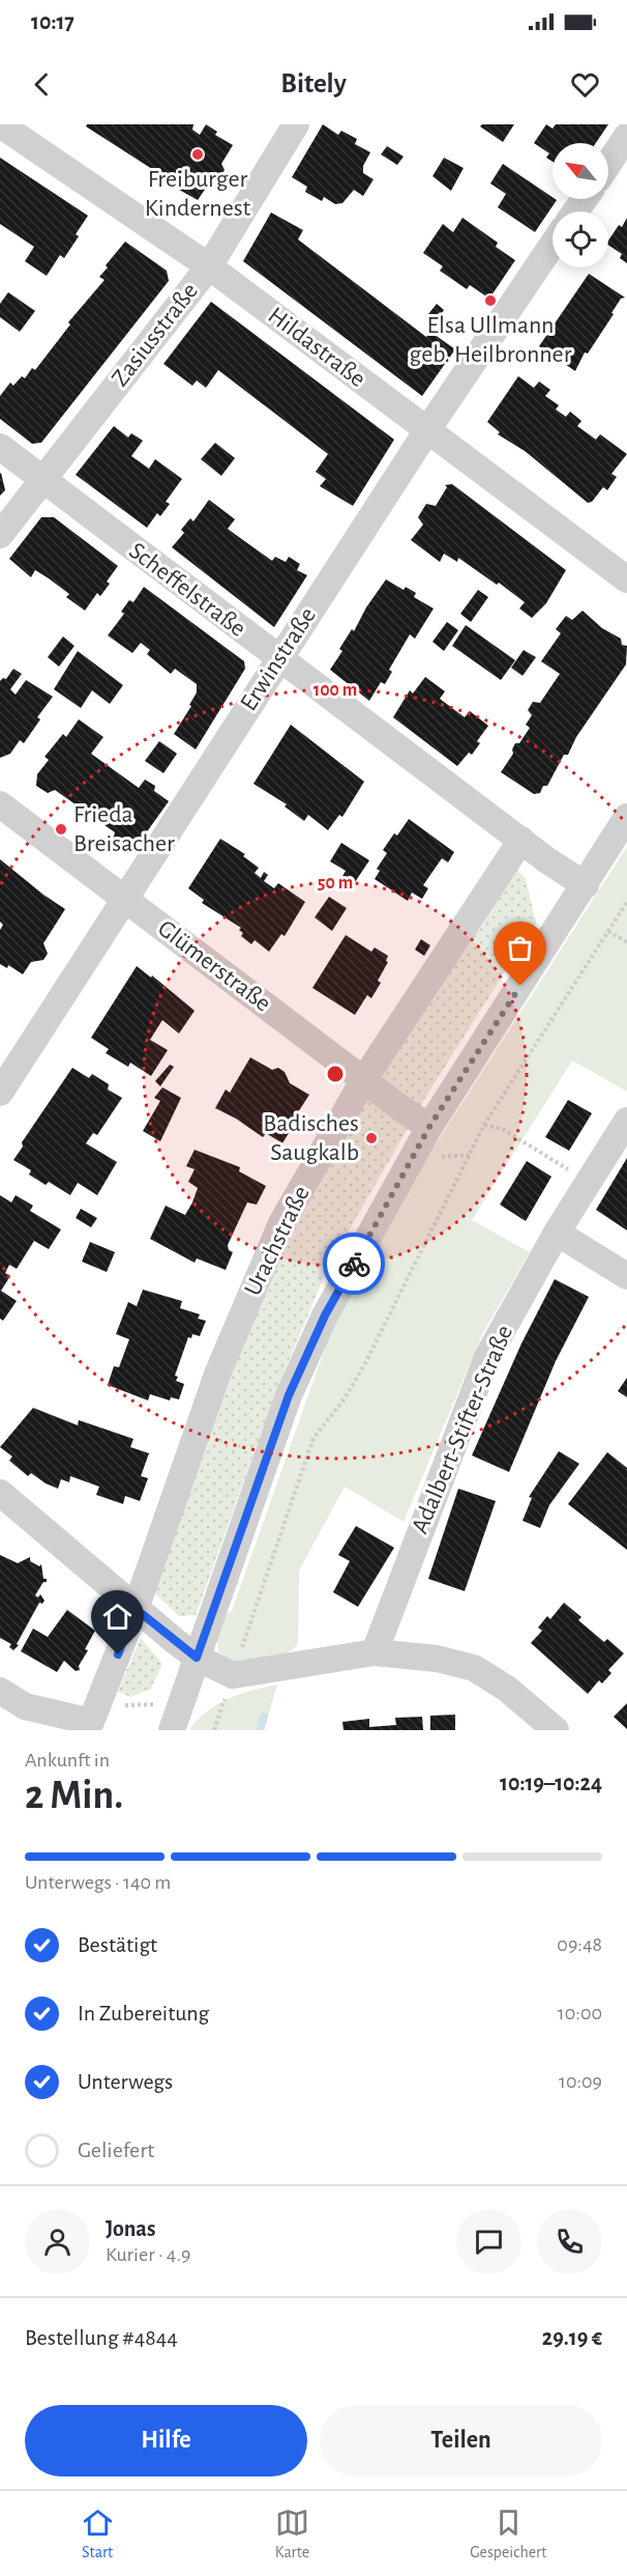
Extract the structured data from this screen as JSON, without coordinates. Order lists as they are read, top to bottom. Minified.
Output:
{"streets":{"street":["Zasiusstraße","Hildastraße","Scheffelstraße","Erwinstraße","Glümerstraße","Urachstraße","Adalbert-Stifter-Straße"]},"crossings":[["Zasiusstraße","Hildastraße"],["Zasiusstraße","Scheffelstraße"],["Hildastraße","Erwinstraße"],["Scheffelstraße","Erwinstraße"],["Scheffelstraße","Urachstraße"],["Erwinstraße","Glümerstraße"],["Glümerstraße","Urachstraße"]],"places":["Freiburger Kindernest","Elsa Ullmann geb. Heilbronner","Frieda Breisacher","Badisches Saugkalb"],"north":"top left","page":{"status":"10:17","header":"Bitely","heading":["2 Min.","Ankunft in","10:19–10:24"],"panel":["Jonas","Kurier · 4.9","Bestellung #4844","29.19 €"],"bar":"Unterwegs · 140 m","list":[["Bestätigt","09:48"],["In Zubereitung","10:00"],["Unterwegs","10:09"],"Geliefert"],"buttons":["Hilfe","Teilen"],"tabs":["Start","Karte","Gespeichert"]},"rings":["100 m","50 m"]}
